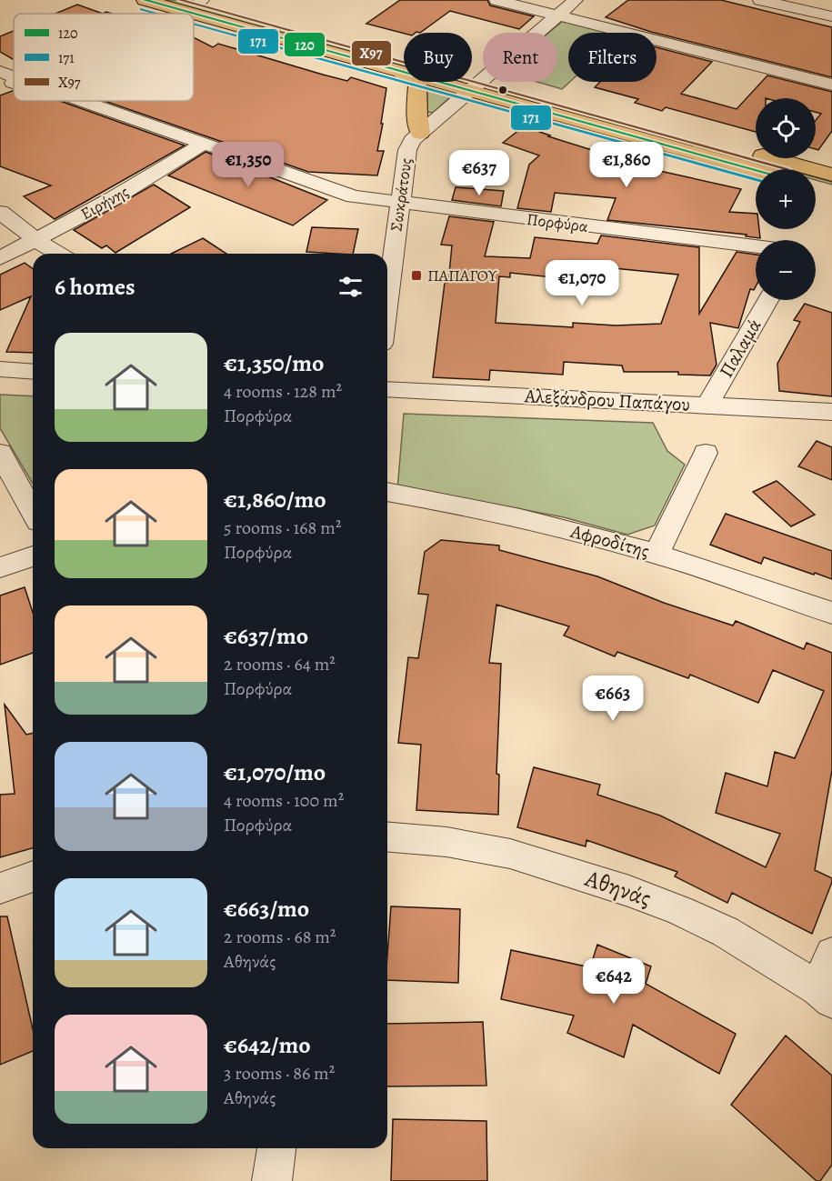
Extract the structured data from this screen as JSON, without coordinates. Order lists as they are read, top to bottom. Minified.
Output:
{"streets":{"street":["Σωκράτους","Ειρήνης","Πορφύρα","Παλαμά","Αλεξάνδρου Παπάγου","Αφροδίτης","Αθηνάς"]},"crossings":[["Σωκράτους","Πορφύρα"],["Ειρήνης","Πορφύρα"],["Παλαμά","Αλεξάνδρου Παπάγου"]],"places":{"transit":["ΠΑΠΑΓΟΥ"]},"lines":["transit line 120","transit line X97","transit line 171"],"legend":["120","171","X97"],"page":{"chip":["Buy","Rent","Filters"],"map_buttons":["+","−"],"price":["€1,350","€1,860","€637","€1,070","€663","€642"],"heading":"6 homes","list":[{"name":"€1,350/mo","note":"4 rooms · 128 m² · Πορφύρα"},{"name":"€1,860/mo","note":"5 rooms · 168 m² · Πορφύρα"},{"name":"€637/mo","note":"2 rooms · 64 m² · Πορφύρα"},{"name":"€1,070/mo","note":"4 rooms · 100 m² · Πορφύρα"},{"name":"€663/mo","note":"2 rooms · 68 m² · Αθηνάς"},{"name":"€642/mo","note":"3 rooms · 86 m² · Αθηνάς"}]}}
